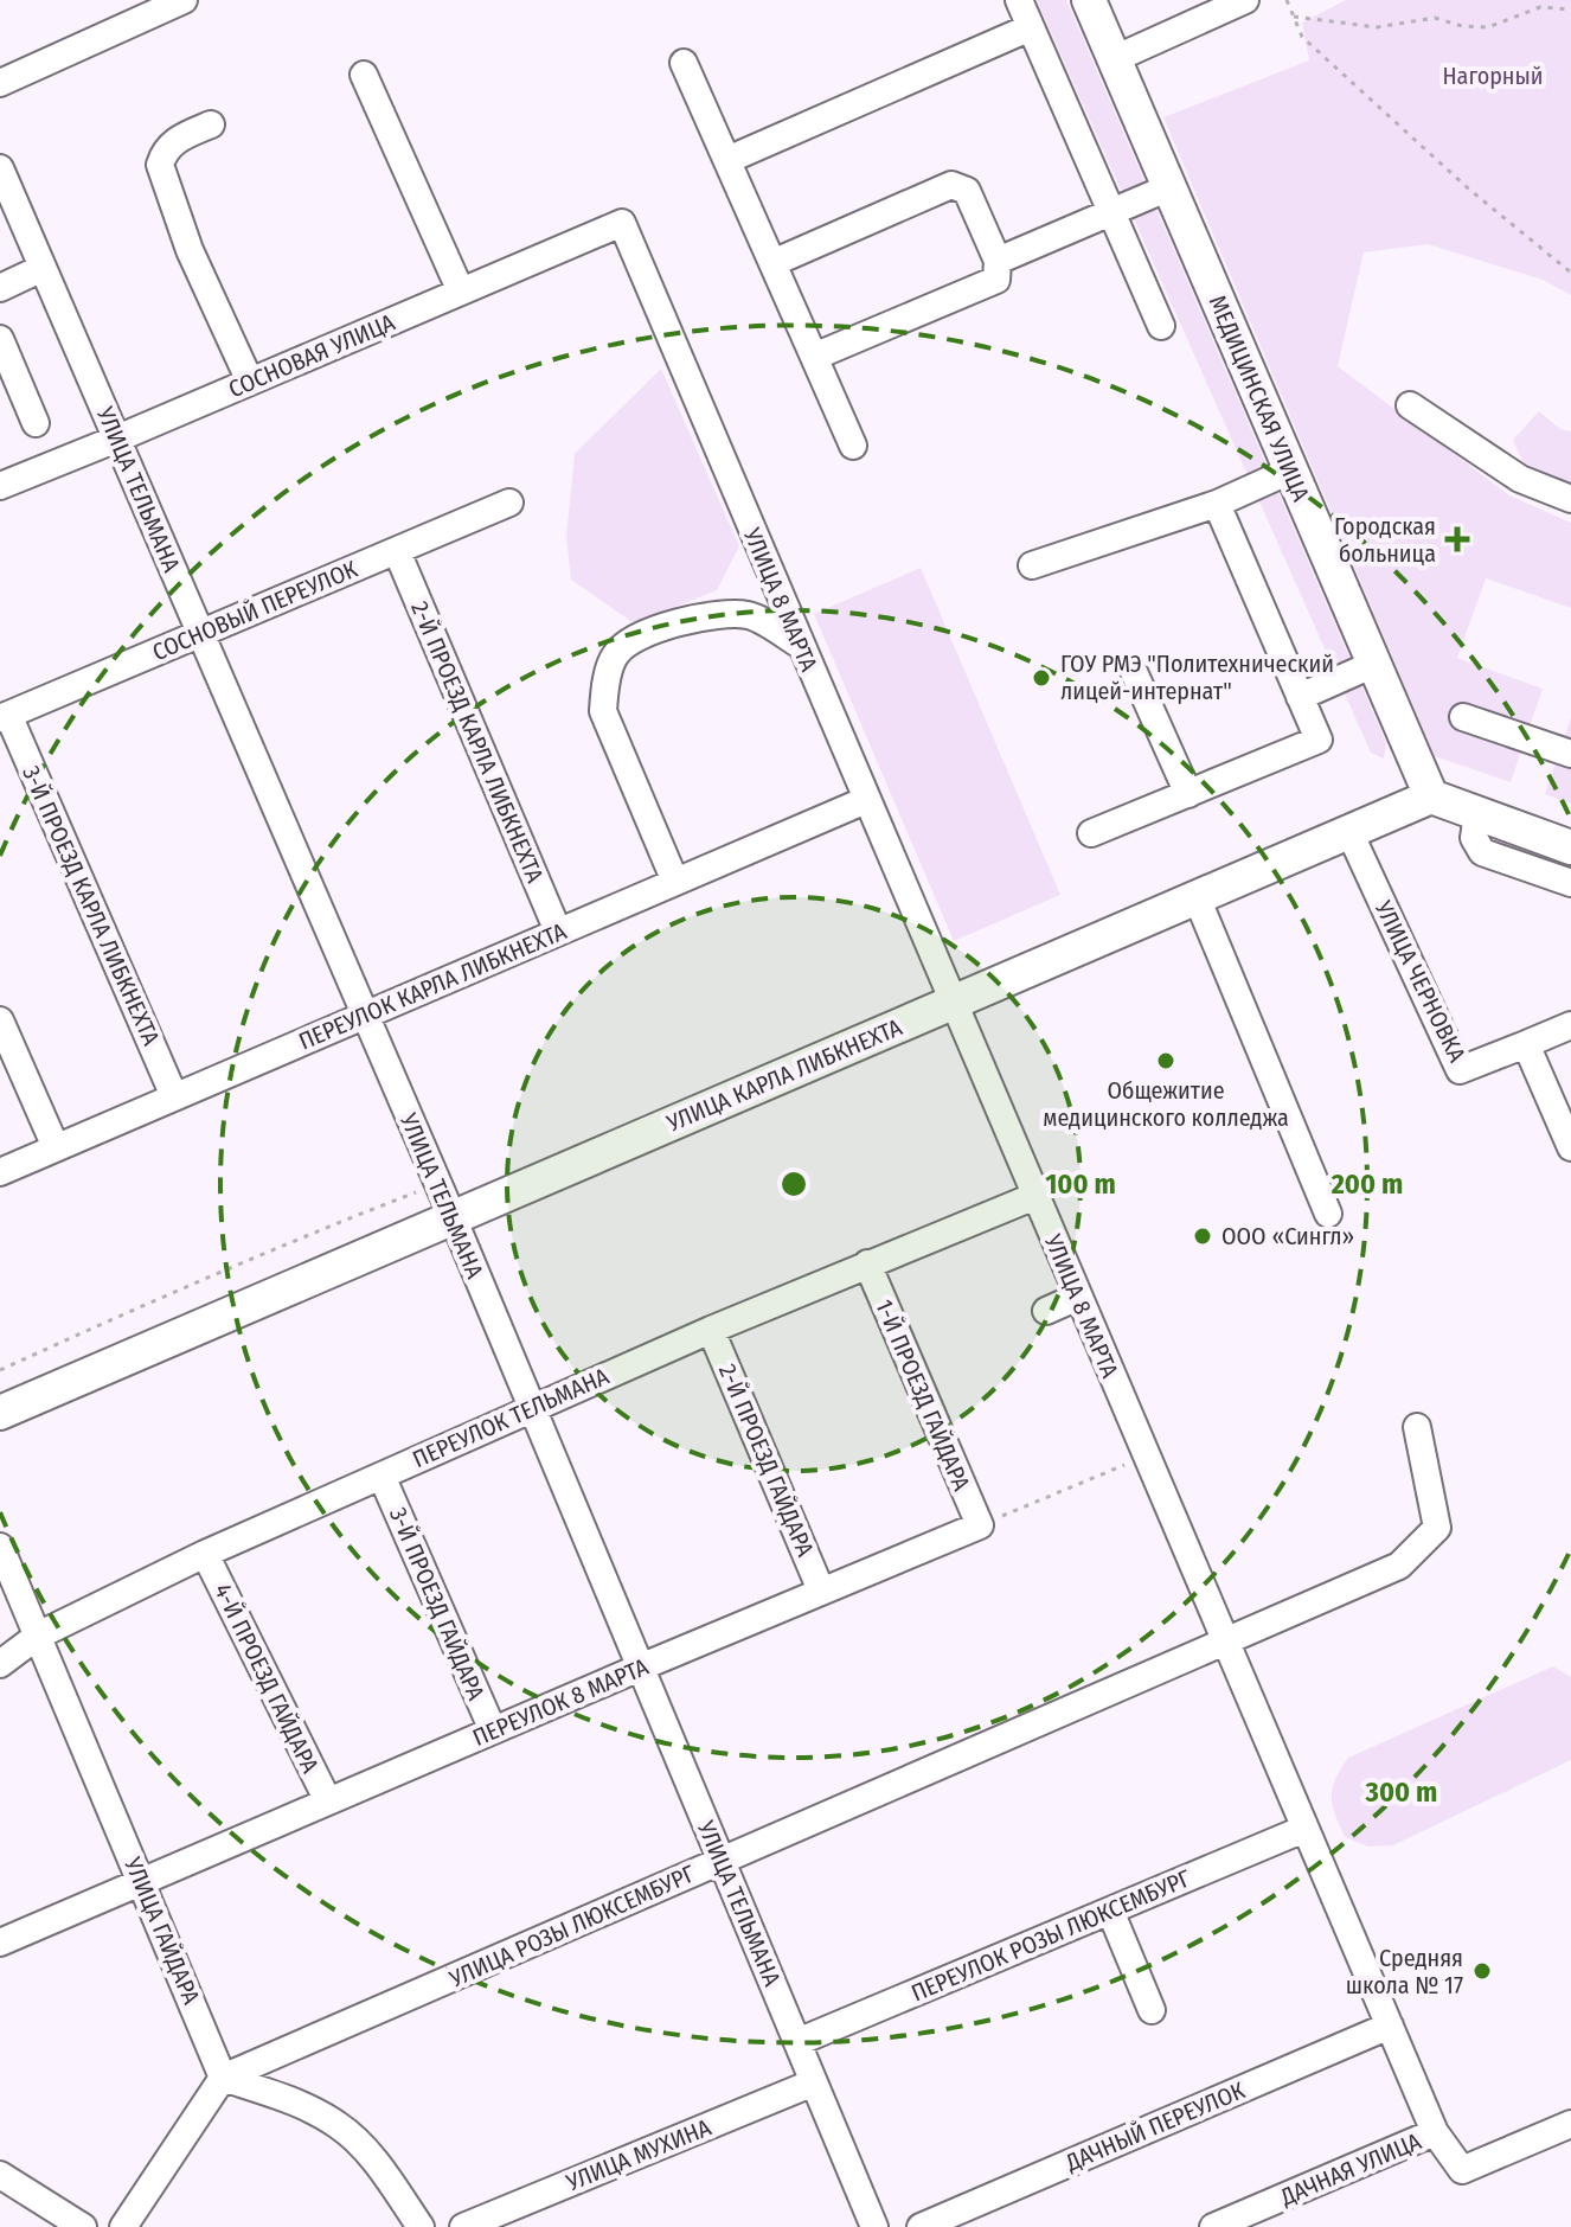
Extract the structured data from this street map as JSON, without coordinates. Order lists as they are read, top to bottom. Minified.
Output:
{"streets":{"main road":["МЕДИЦИНСКАЯ УЛИЦА","УЛИЦА КАРЛА ЛИБКНЕХТА"],"street":["СОСНОВАЯ УЛИЦА","УЛИЦА ТЕЛЬМАНА","УЛИЦА 8 МАРТА","СОСНОВЫЙ ПЕРЕУЛОК","2-Й ПРОЕЗД КАРЛА ЛИБКНЕХТА","3-Й ПРОЕЗД КАРЛА ЛИБКНЕХТА","УЛИЦА ЧЕРНОВКА","ПЕРЕУЛОК КАРЛА ЛИБКНЕХТА","1-Й ПРОЕЗД ГАЙДАРА","ПЕРЕУЛОК ТЕЛЬМАНА","2-Й ПРОЕЗД ГАЙДАРА","3-Й ПРОЕЗД ГАЙДАРА","4-Й ПРОЕЗД ГАЙДАРА","ПЕРЕУЛОК 8 МАРТА","УЛИЦА РОЗЫ ЛЮКСЕМБУРГ","УЛИЦА ГАЙДАРА","ПЕРЕУЛОК РОЗЫ ЛЮКСЕМБУРГ","ДАЧНЫЙ ПЕРЕУЛОК","УЛИЦА МУХИНА","ДАЧНАЯ УЛИЦА"]},"crossings":[["СОСНОВАЯ УЛИЦА","УЛИЦА ТЕЛЬМАНА"],["СОСНОВАЯ УЛИЦА","УЛИЦА 8 МАРТА"],["МЕДИЦИНСКАЯ УЛИЦА","УЛИЦА КАРЛА ЛИБКНЕХТА"],["УЛИЦА ТЕЛЬМАНА","СОСНОВЫЙ ПЕРЕУЛОК"],["УЛИЦА ТЕЛЬМАНА","ПЕРЕУЛОК КАРЛА ЛИБКНЕХТА"],["УЛИЦА ТЕЛЬМАНА","УЛИЦА КАРЛА ЛИБКНЕХТА"],["УЛИЦА ТЕЛЬМАНА","ПЕРЕУЛОК ТЕЛЬМАНА"],["УЛИЦА ТЕЛЬМАНА","ПЕРЕУЛОК 8 МАРТА"],["УЛИЦА ТЕЛЬМАНА","УЛИЦА РОЗЫ ЛЮКСЕМБУРГ"],["УЛИЦА ТЕЛЬМАНА","ПЕРЕУЛОК РОЗЫ ЛЮКСЕМБУРГ"],["УЛИЦА ТЕЛЬМАНА","УЛИЦА МУХИНА"],["УЛИЦА 8 МАРТА","ПЕРЕУЛОК КАРЛА ЛИБКНЕХТА"],["УЛИЦА 8 МАРТА","УЛИЦА КАРЛА ЛИБКНЕХТА"],["УЛИЦА 8 МАРТА","ПЕРЕУЛОК ТЕЛЬМАНА"],["УЛИЦА 8 МАРТА","УЛИЦА РОЗЫ ЛЮКСЕМБУРГ"],["УЛИЦА 8 МАРТА","ПЕРЕУЛОК РОЗЫ ЛЮКСЕМБУРГ"],["УЛИЦА 8 МАРТА","ДАЧНЫЙ ПЕРЕУЛОК"],["УЛИЦА 8 МАРТА","ДАЧНАЯ УЛИЦА"],["СОСНОВЫЙ ПЕРЕУЛОК","2-Й ПРОЕЗД КАРЛА ЛИБКНЕХТА"],["СОСНОВЫЙ ПЕРЕУЛОК","3-Й ПРОЕЗД КАРЛА ЛИБКНЕХТА"],["2-Й ПРОЕЗД КАРЛА ЛИБКНЕХТА","ПЕРЕУЛОК КАРЛА ЛИБКНЕХТА"],["3-Й ПРОЕЗД КАРЛА ЛИБКНЕХТА","ПЕРЕУЛОК КАРЛА ЛИБКНЕХТА"],["УЛИЦА ЧЕРНОВКА","УЛИЦА КАРЛА ЛИБКНЕХТА"],["1-Й ПРОЕЗД ГАЙДАРА","ПЕРЕУЛОК ТЕЛЬМАНА"],["1-Й ПРОЕЗД ГАЙДАРА","ПЕРЕУЛОК 8 МАРТА"],["ПЕРЕУЛОК ТЕЛЬМАНА","2-Й ПРОЕЗД ГАЙДАРА"],["ПЕРЕУЛОК ТЕЛЬМАНА","3-Й ПРОЕЗД ГАЙДАРА"],["ПЕРЕУЛОК ТЕЛЬМАНА","4-Й ПРОЕЗД ГАЙДАРА"],["ПЕРЕУЛОК ТЕЛЬМАНА","УЛИЦА ГАЙДАРА"],["2-Й ПРОЕЗД ГАЙДАРА","ПЕРЕУЛОК 8 МАРТА"],["3-Й ПРОЕЗД ГАЙДАРА","ПЕРЕУЛОК 8 МАРТА"],["4-Й ПРОЕЗД ГАЙДАРА","ПЕРЕУЛОК 8 МАРТА"],["ПЕРЕУЛОК 8 МАРТА","УЛИЦА ГАЙДАРА"],["УЛИЦА РОЗЫ ЛЮКСЕМБУРГ","УЛИЦА ГАЙДАРА"]],"parks":["Нагорный"],"places":{"health":["Городская больница"],"other":["ГОУ РМЭ \"Политехнический лицей-интернат\"","Общежитие медицинского колледжа","ООО «Сингл»","Средняя школа № 17"]},"rings":["100 m","200 m","300 m"]}
